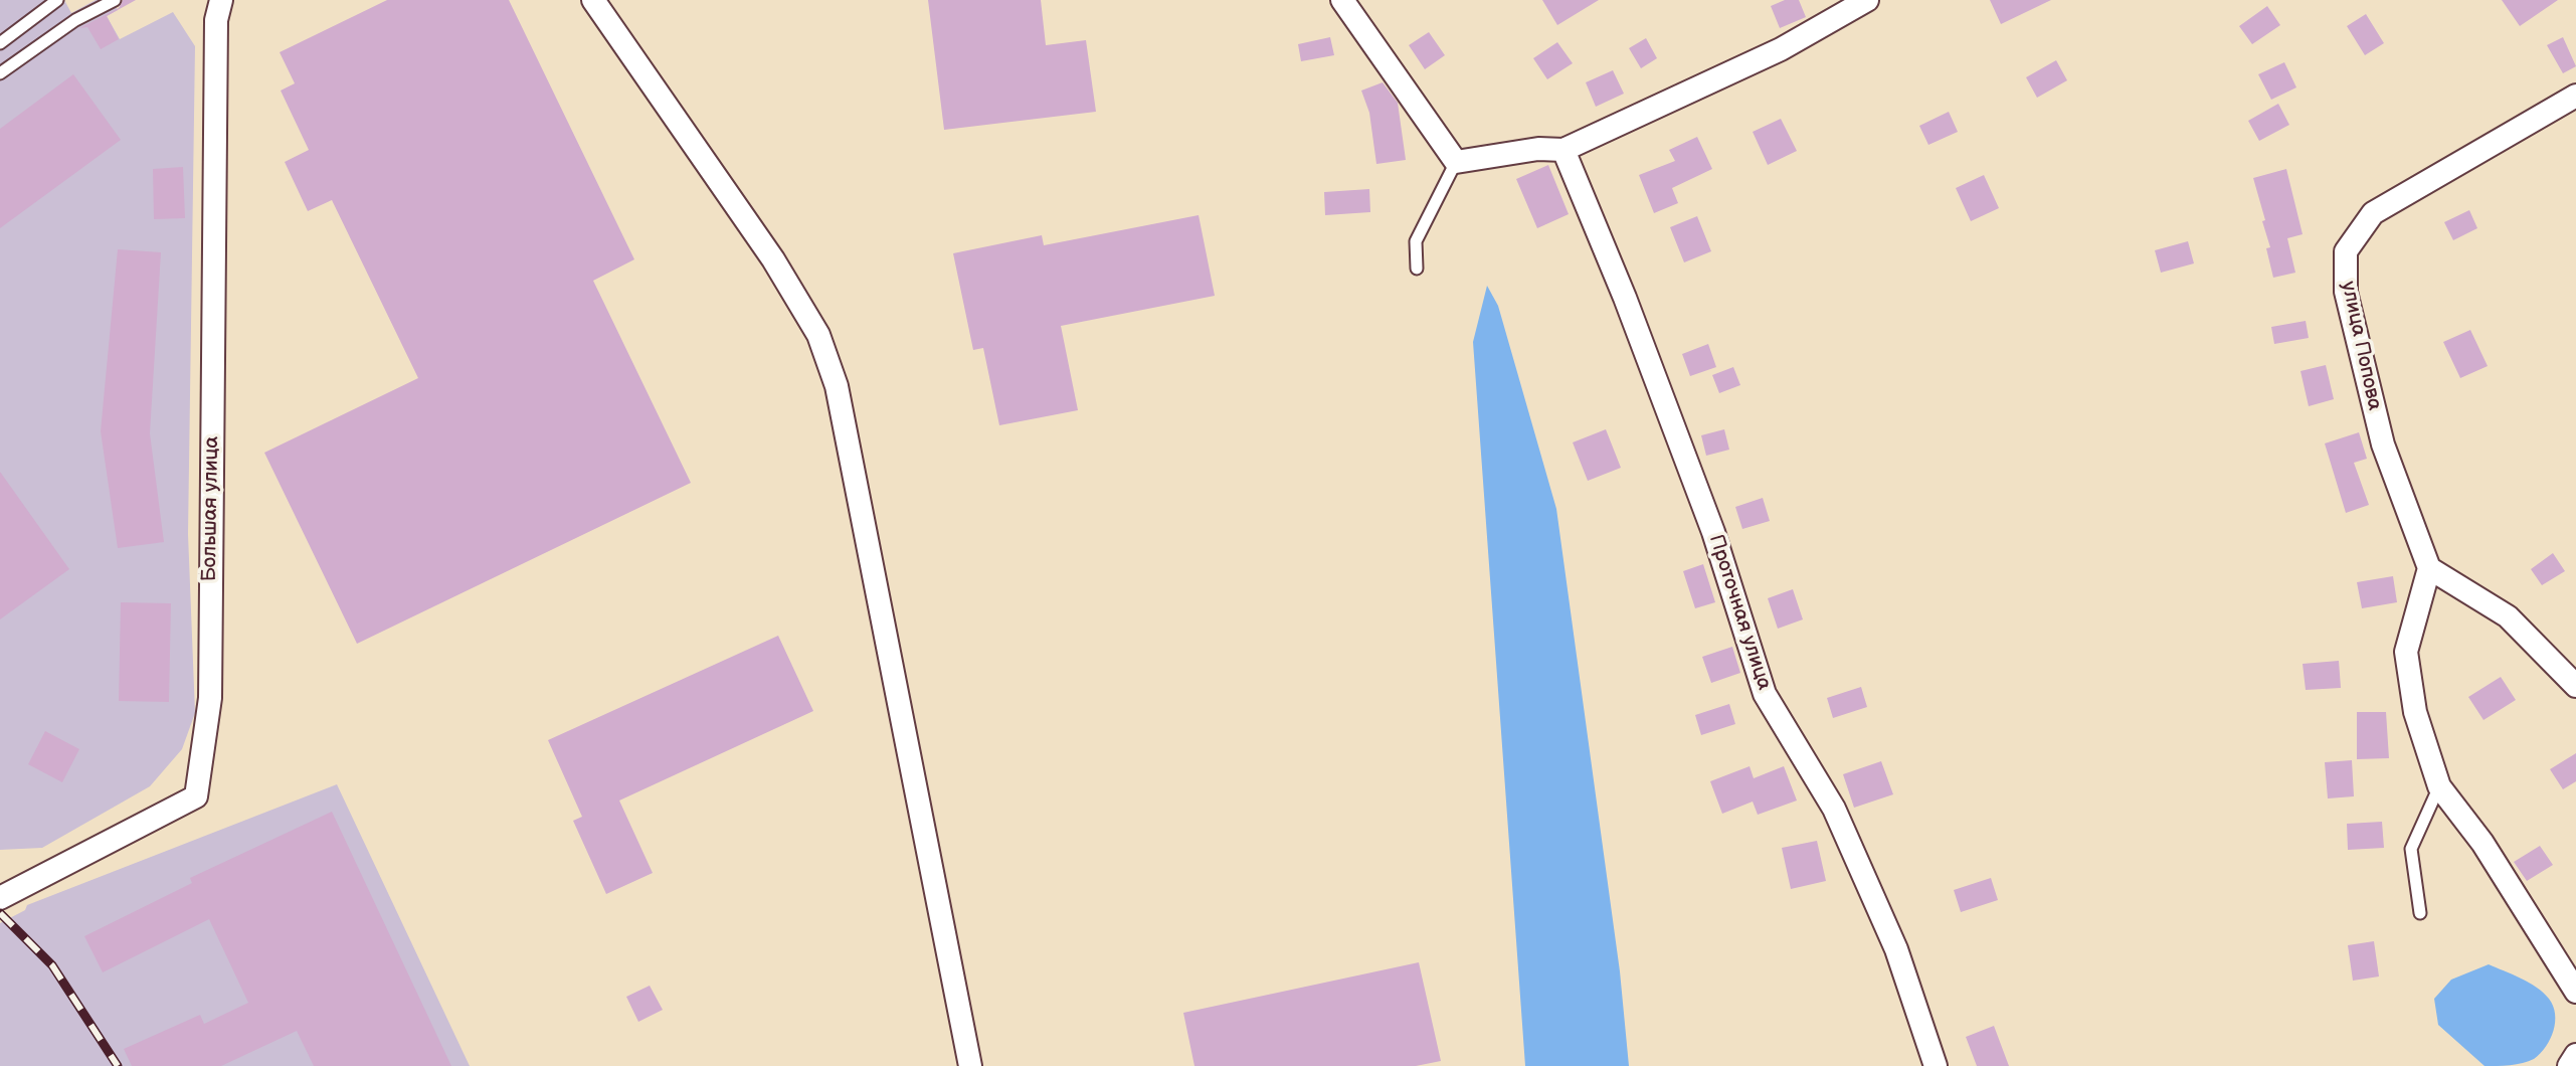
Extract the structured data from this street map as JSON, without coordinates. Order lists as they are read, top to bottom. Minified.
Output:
{"streets":{"street":["улица Попова","Большая улица","Проточная улица"]}}
